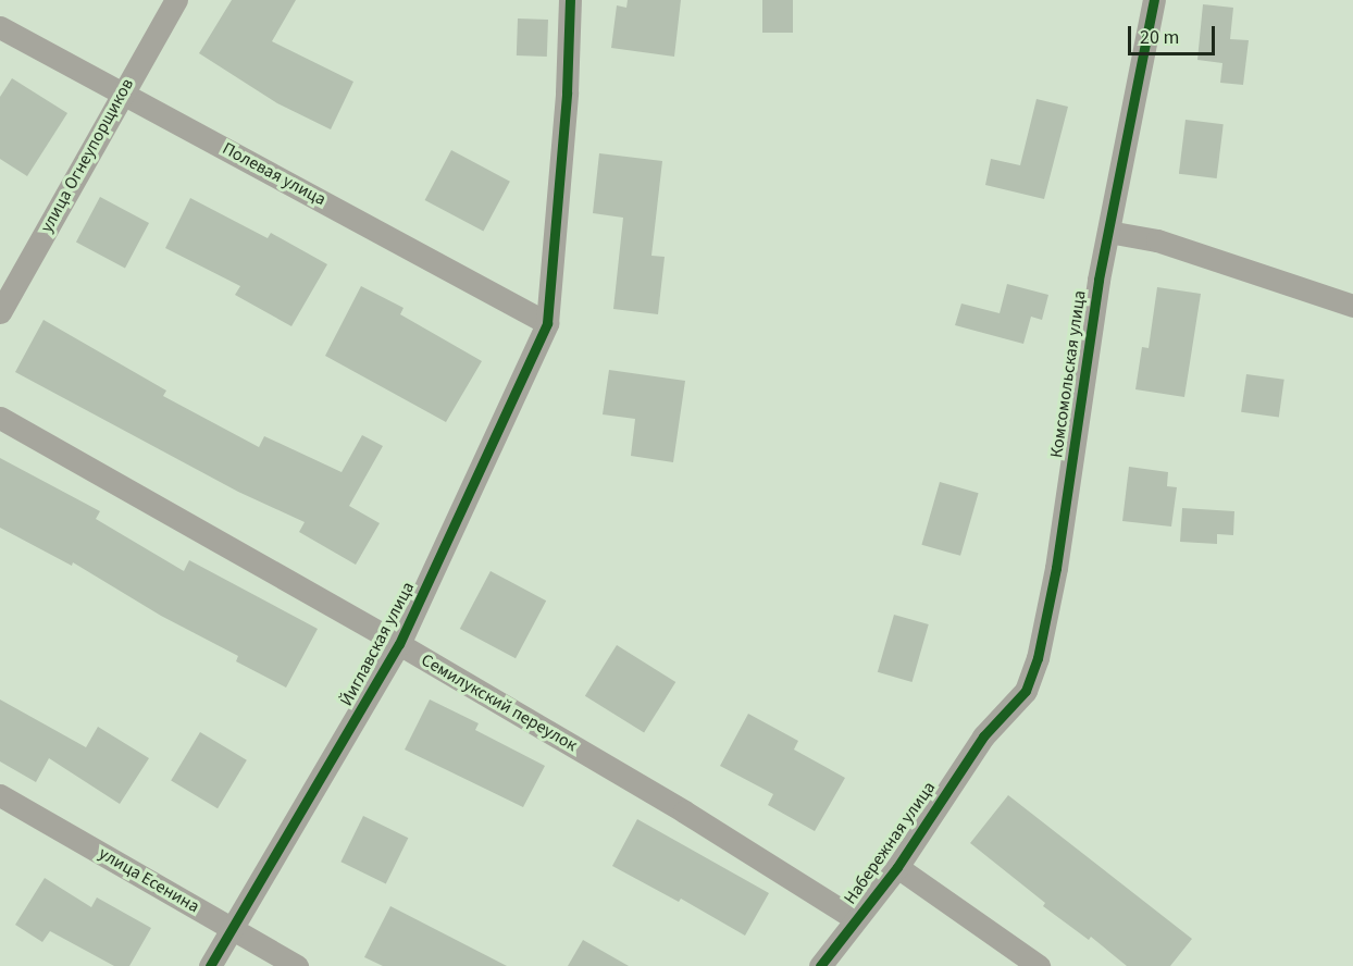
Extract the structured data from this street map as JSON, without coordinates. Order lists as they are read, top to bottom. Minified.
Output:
{"streets":{"street":["улица Огнеупорщиков","Полевая улица","Комсомольская улица","Йиглавская улица","Семилукский переулок","Набережная улица","улица Есенина"]},"crossings":[["улица Огнеупорщиков","Полевая улица"],["Полевая улица","Йиглавская улица"],["Комсомольская улица","Набережная улица"],["Йиглавская улица","Семилукский переулок"],["Йиглавская улица","улица Есенина"],["Семилукский переулок","Набережная улица"]],"scale_bar":"20 m"}
